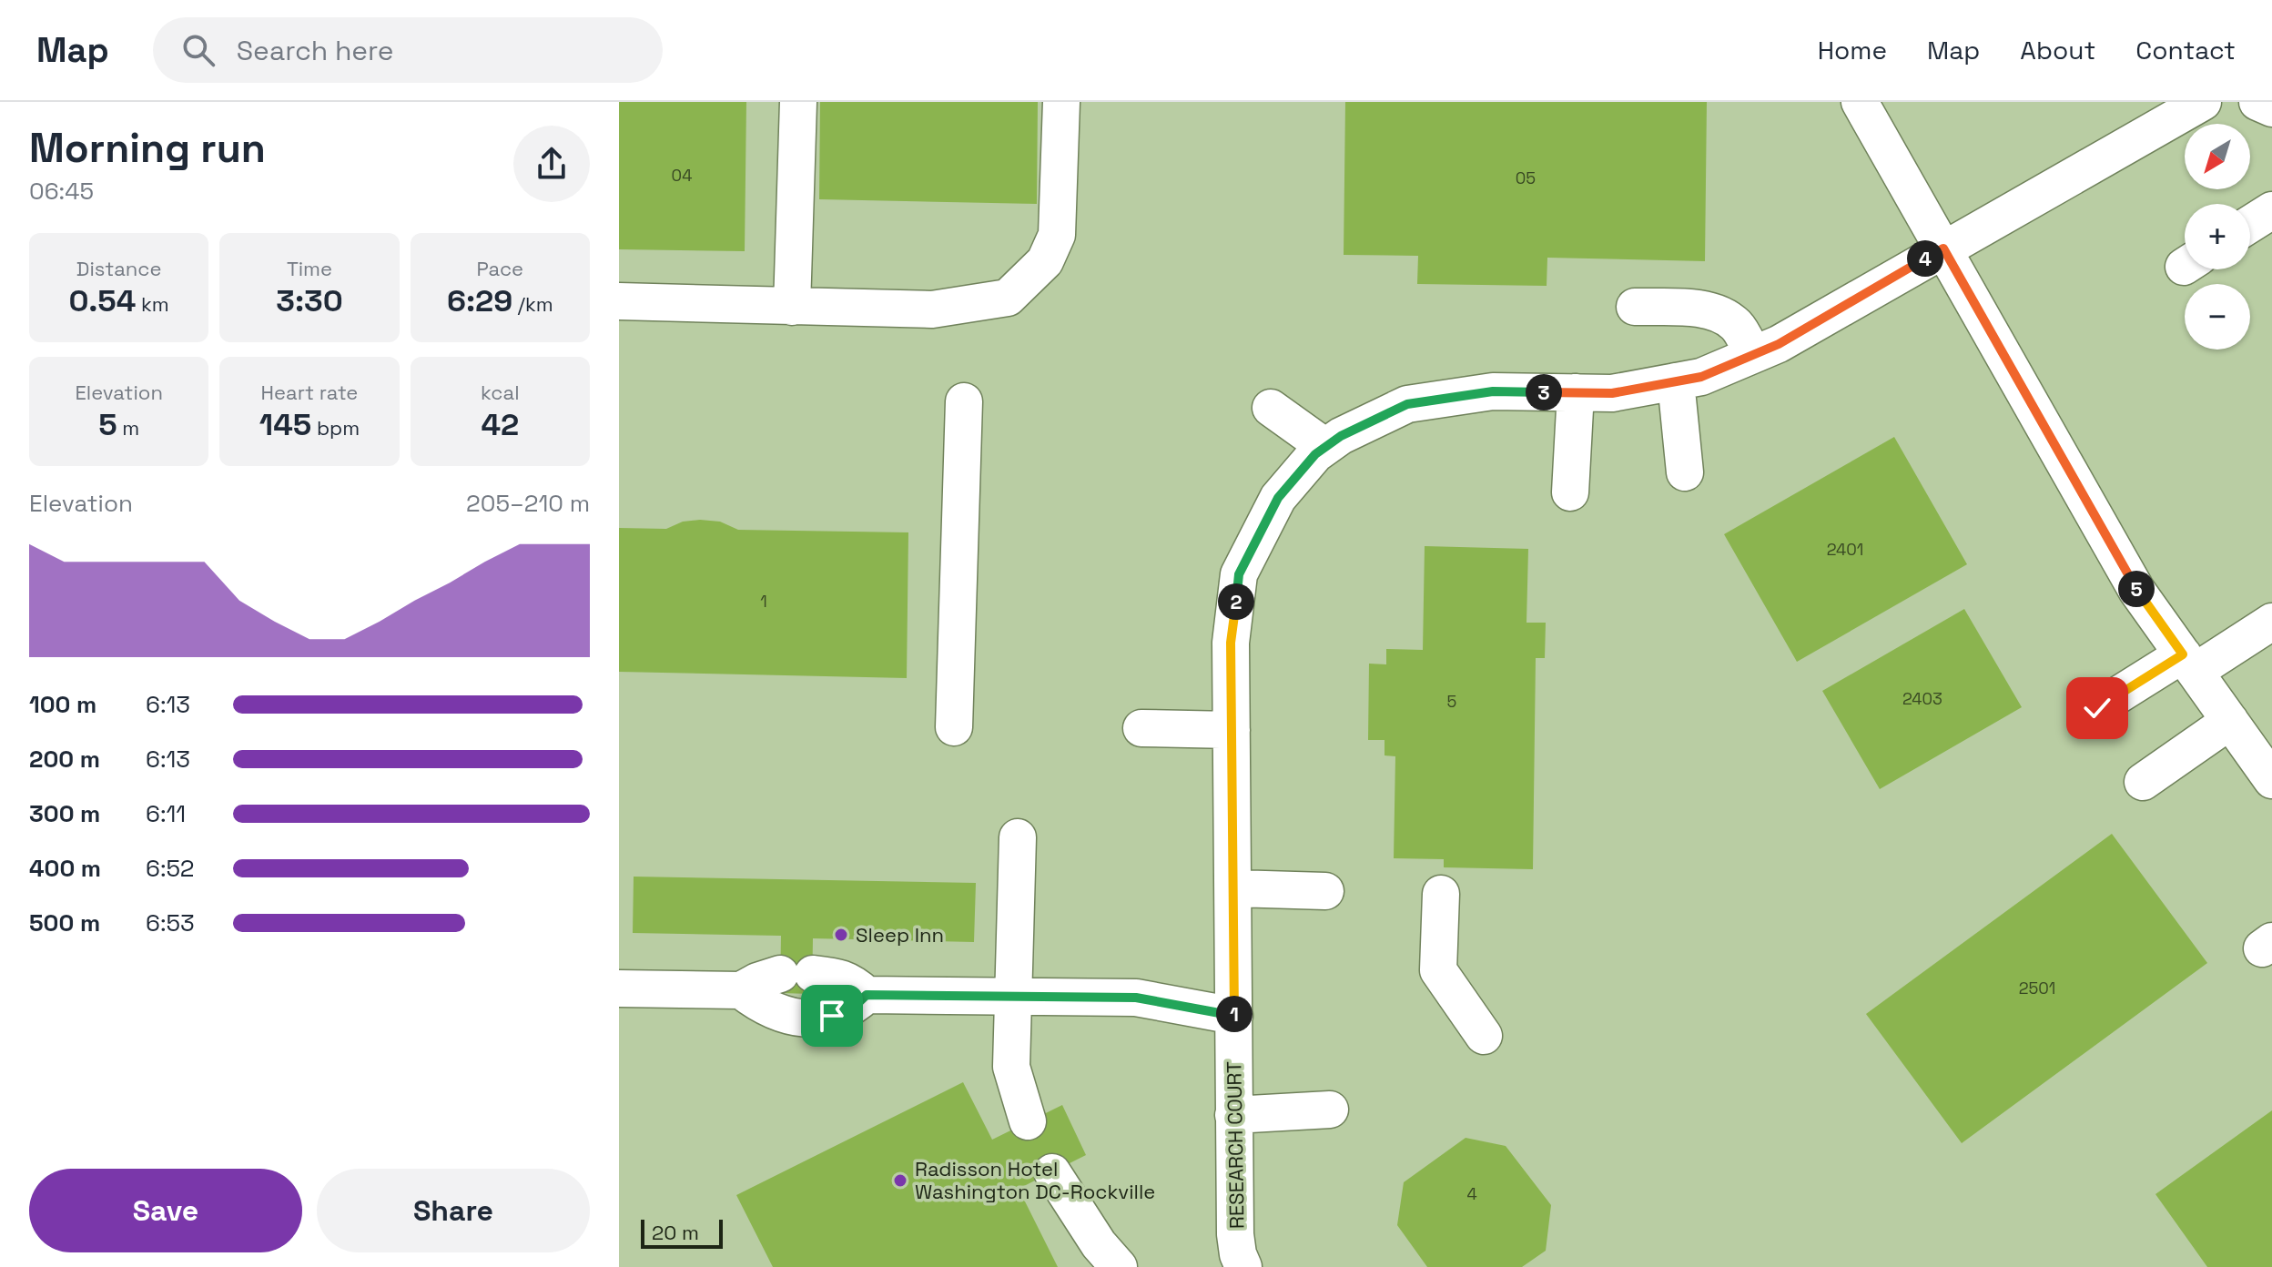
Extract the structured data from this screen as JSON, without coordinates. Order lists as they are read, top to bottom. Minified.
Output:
{"streets":{"street":["RESEARCH COURT"]},"places":["Sleep Inn","Radisson Hotel Washington DC-Rockville"],"house_numbers":["04","05","2401","1","2403","5","2501","4"],"scale_bar":"20 m","north":"bottom left","page":{"header":"Map","search":"Search here","nav":["Home","Map","About","Contact"],"heading":["Morning run","06:45"],"map_buttons":["+","−"],"stats":[["Distance","0.54 km"],["Time","3:30"],["Pace","6:29 /km"],["Elevation","5 m"],["Heart rate","145 bpm"],["kcal","42"]],"pins":["4","3","5","2","1"],"chart":["Elevation","205–210 m"],"list":[{"name":"100 m","note":"6:13"},{"name":"200 m","note":"6:13"},{"name":"300 m","note":"6:11"},{"name":"400 m","note":"6:52"},{"name":"500 m","note":"6:53"}],"buttons":["Save","Share"],"scale":"20 m"}}
